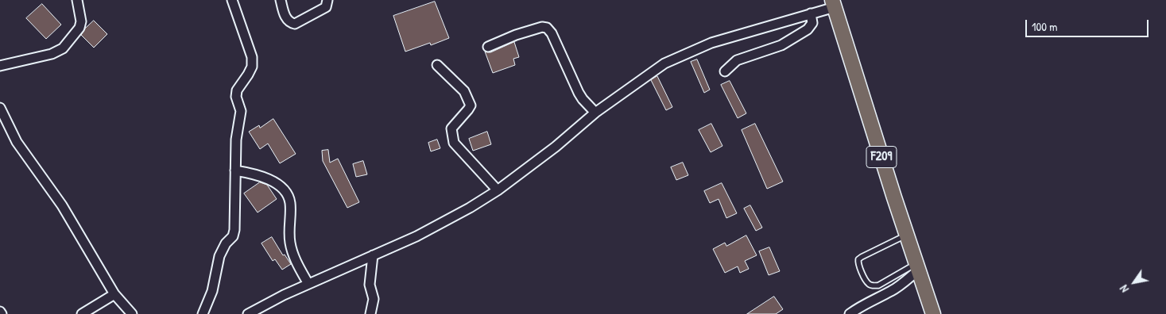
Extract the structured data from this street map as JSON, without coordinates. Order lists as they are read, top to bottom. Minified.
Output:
{"streets":{"main road":["F209"]},"scale_bar":"100 m","north":"bottom left"}
